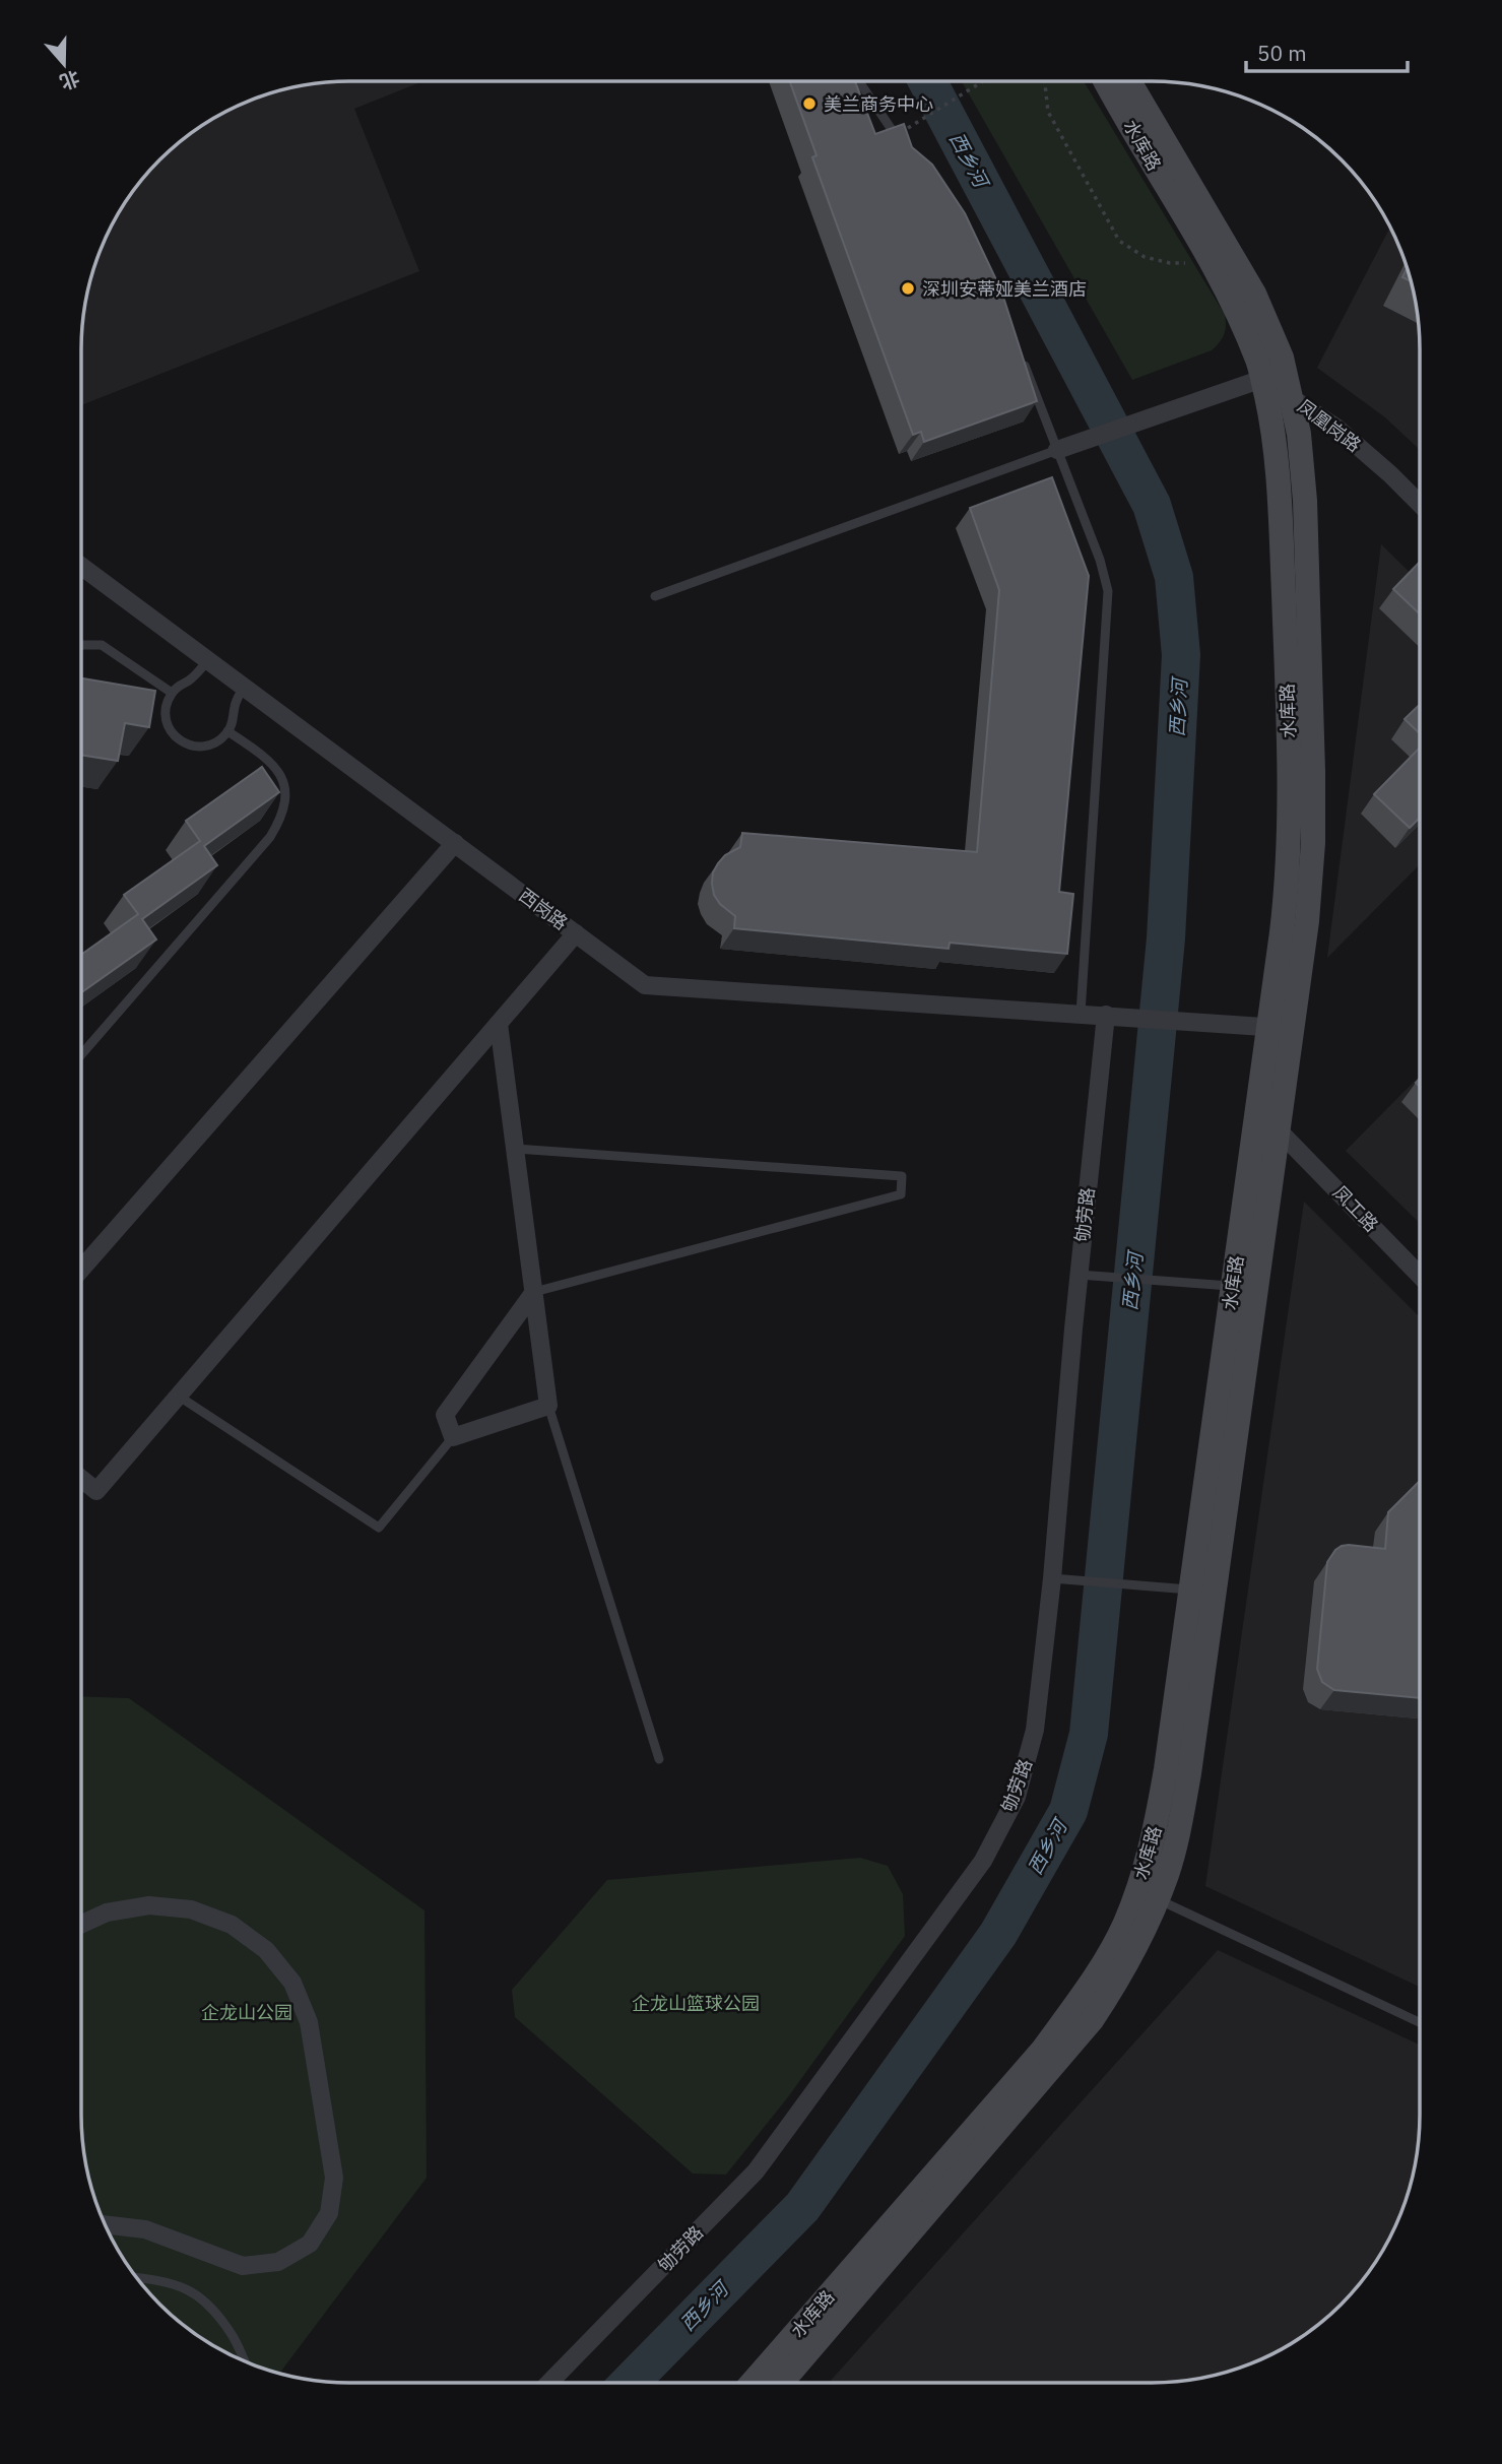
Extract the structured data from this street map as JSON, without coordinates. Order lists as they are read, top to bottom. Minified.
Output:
{"streets":{"main road":["水库路"],"street":["凤凰岗路","西岗路","凤工路","劬劳路"]},"crossings":[["水库路","凤凰岗路"],["水库路","西岗路"],["水库路","凤工路"],["西岗路","劬劳路"]],"water":["西乡河"],"parks":["企龙山篮球公园","企龙山公园"],"places":["美兰商务中心","深圳安蒂娅美兰酒店"],"scale_bar":"50 m","north":"bottom"}
